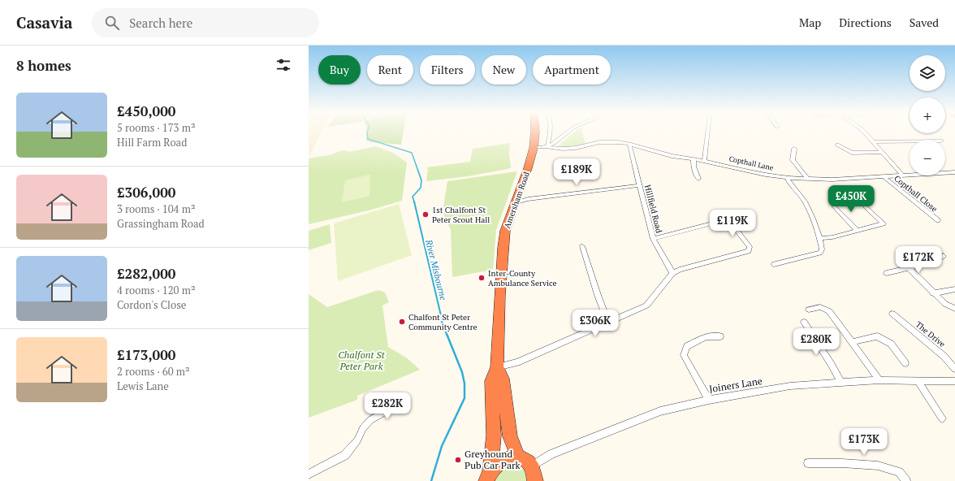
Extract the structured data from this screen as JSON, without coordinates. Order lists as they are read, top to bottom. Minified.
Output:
{"streets":{"highway":["Amersham Road"],"street":["Copthall Lane","Copthall Close","Hillfield Road","The Drive","Joiners Lane"]},"crossings":[["Copthall Lane","Copthall Close"],["Copthall Lane","Amersham Road"],["Copthall Lane","Hillfield Road"]],"water":["River Misbourne"],"parks":["Chalfont St Peter Park"],"places":["1st Chalfont St Peter Scout Hall","Inter-County Ambulance Service","Chalfont St Peter Community Centre","Greyhound Pub Car Park"],"page":{"header":"Casavia","search":"Search here","nav":["Map","Directions","Saved"],"heading":"8 homes","map_buttons":["+","−"],"chip":["Buy","Rent","Filters","New","Apartment"],"list":[{"name":"£450,000","note":"5 rooms · 173 m² · Hill Farm Road"},{"name":"£306,000","note":"3 rooms · 104 m² · Grassingham Road"},{"name":"£282,000","note":"4 rooms · 120 m² · Cordon's Close"},{"name":"£173,000","note":"2 rooms · 60 m² · Lewis Lane"}],"price":["£189K","£450K","£119K","£172K","£306K","£280K","£282K","£173K"]}}
